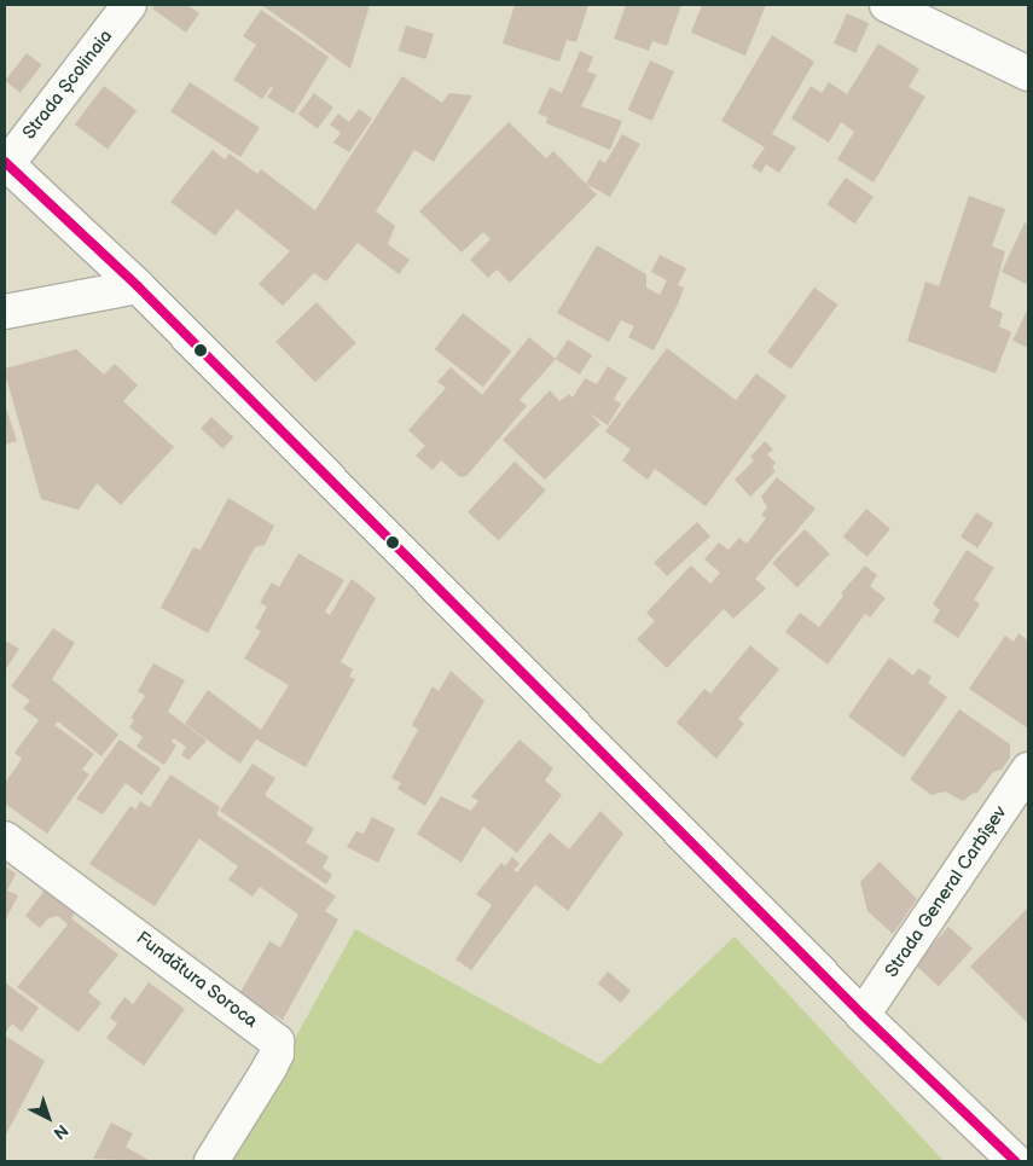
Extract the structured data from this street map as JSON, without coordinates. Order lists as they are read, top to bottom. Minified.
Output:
{"streets":{"main road":["Strada Școlinaia","Strada General Carbîșev","Fundătura Sorocа"]},"north":"bottom right"}
